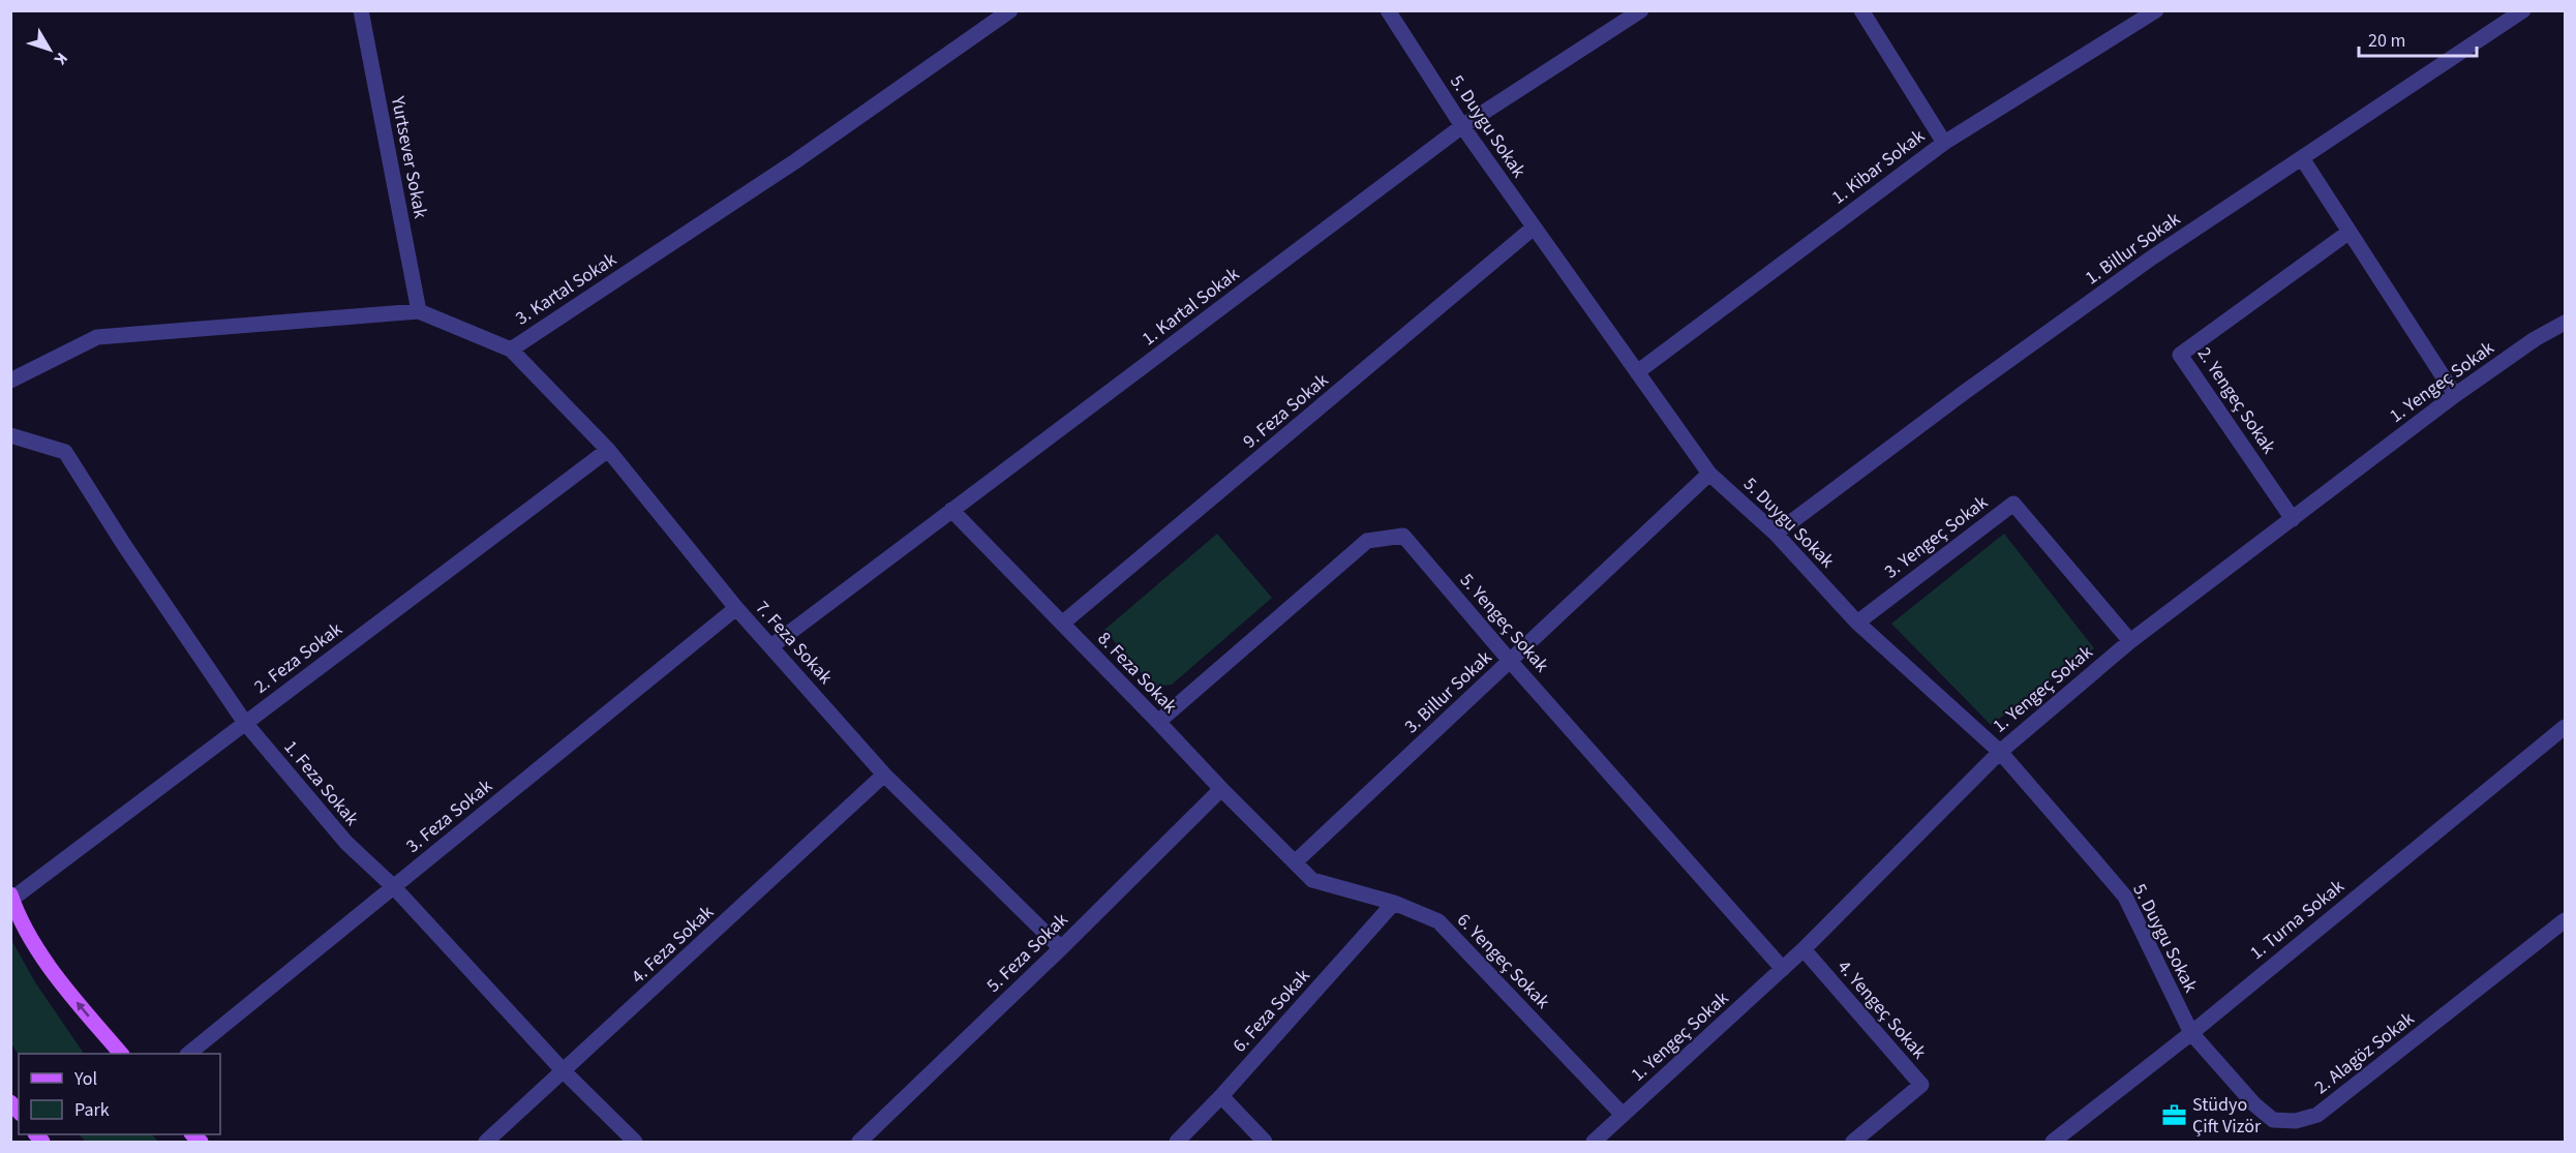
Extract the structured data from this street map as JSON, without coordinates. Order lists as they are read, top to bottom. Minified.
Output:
{"streets":{"street":["5. Duygu Sokak","Yurtsever Sokak","1. Kibar Sokak","1. Billur Sokak","3. Kartal Sokak","1. Kartal Sokak","1. Yengeç Sokak","2. Yengeç Sokak","9. Feza Sokak","3. Yengeç Sokak","5. Yengeç Sokak","7. Feza Sokak","2. Feza Sokak","8. Feza Sokak","3. Billur Sokak","1. Feza Sokak","3. Feza Sokak","1. Turna Sokak","4. Feza Sokak","5. Feza Sokak","6. Yengeç Sokak","4. Yengeç Sokak","6. Feza Sokak","2. Alagöz Sokak"]},"crossings":[["5. Duygu Sokak","1. Kibar Sokak"],["5. Duygu Sokak","1. Billur Sokak"],["5. Duygu Sokak","1. Kartal Sokak"],["5. Duygu Sokak","1. Yengeç Sokak"],["5. Duygu Sokak","9. Feza Sokak"],["5. Duygu Sokak","3. Yengeç Sokak"],["5. Duygu Sokak","3. Billur Sokak"],["5. Duygu Sokak","1. Turna Sokak"],["5. Duygu Sokak","2. Alagöz Sokak"],["Yurtsever Sokak","3. Kartal Sokak"],["3. Kartal Sokak","7. Feza Sokak"],["1. Kartal Sokak","7. Feza Sokak"],["1. Kartal Sokak","8. Feza Sokak"],["1. Yengeç Sokak","2. Yengeç Sokak"],["1. Yengeç Sokak","3. Yengeç Sokak"],["1. Yengeç Sokak","5. Yengeç Sokak"],["1. Yengeç Sokak","6. Yengeç Sokak"],["1. Yengeç Sokak","4. Yengeç Sokak"],["9. Feza Sokak","8. Feza Sokak"],["5. Yengeç Sokak","8. Feza Sokak"],["5. Yengeç Sokak","3. Billur Sokak"],["7. Feza Sokak","2. Feza Sokak"],["7. Feza Sokak","3. Feza Sokak"],["7. Feza Sokak","4. Feza Sokak"],["7. Feza Sokak","5. Feza Sokak"],["2. Feza Sokak","1. Feza Sokak"],["8. Feza Sokak","3. Billur Sokak"],["8. Feza Sokak","5. Feza Sokak"],["8. Feza Sokak","6. Yengeç Sokak"],["3. Billur Sokak","6. Yengeç Sokak"],["1. Feza Sokak","3. Feza Sokak"],["1. Feza Sokak","4. Feza Sokak"],["1. Turna Sokak","2. Alagöz Sokak"],["6. Yengeç Sokak","6. Feza Sokak"]],"places":{"office":["Stüdyo Çift Vizör"]},"legend":["Yol","Park"],"scale_bar":"20 m","north":"bottom right"}
